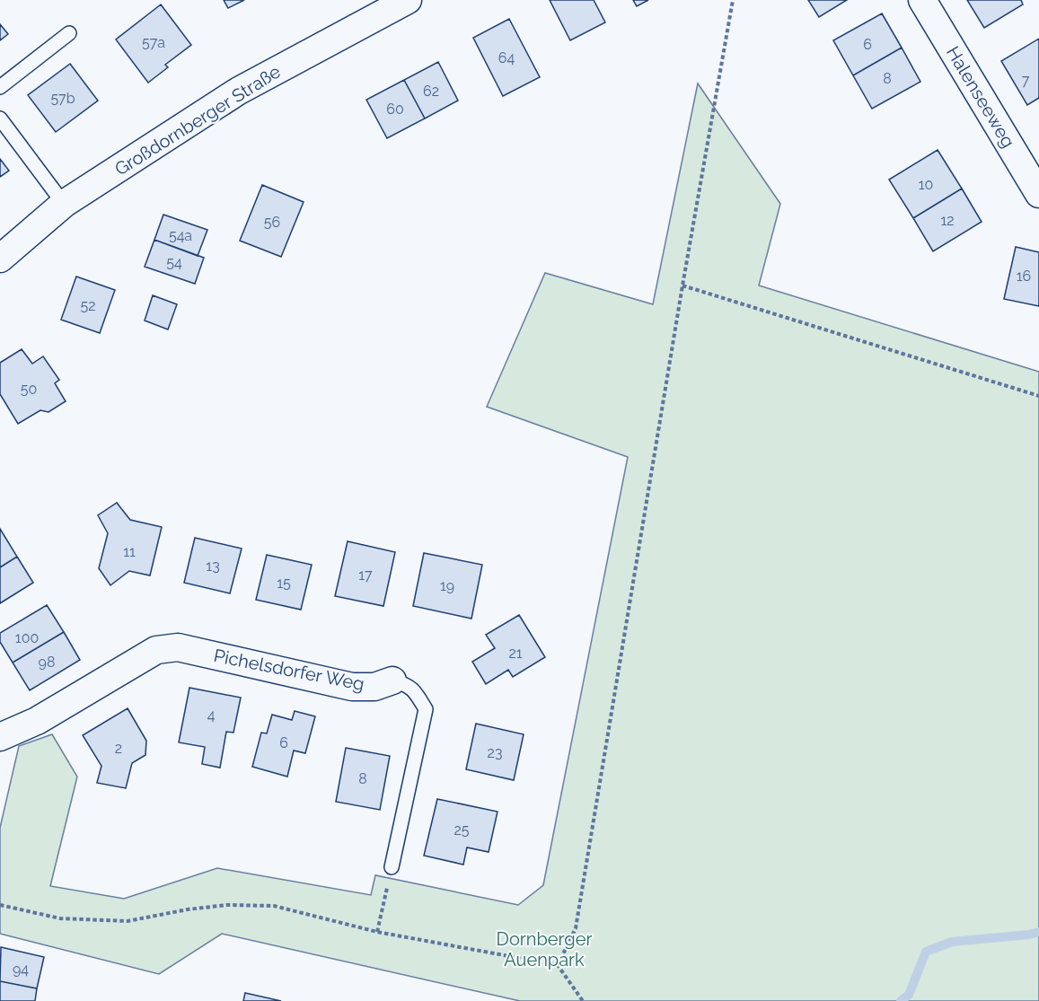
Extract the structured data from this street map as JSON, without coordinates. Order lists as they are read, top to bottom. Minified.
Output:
{"streets":{"street":["Halenseeweg","Großdornberger Straße","Pichelsdorfer Weg"]},"parks":["Dornberger Auenpark"],"house_numbers":["57a","6","64","8","7","62","57b","60","10","12","56","54a","54","16","52","50","11","13","17","15","19","100","21","98","4","6","2","23","8","25","94"]}
